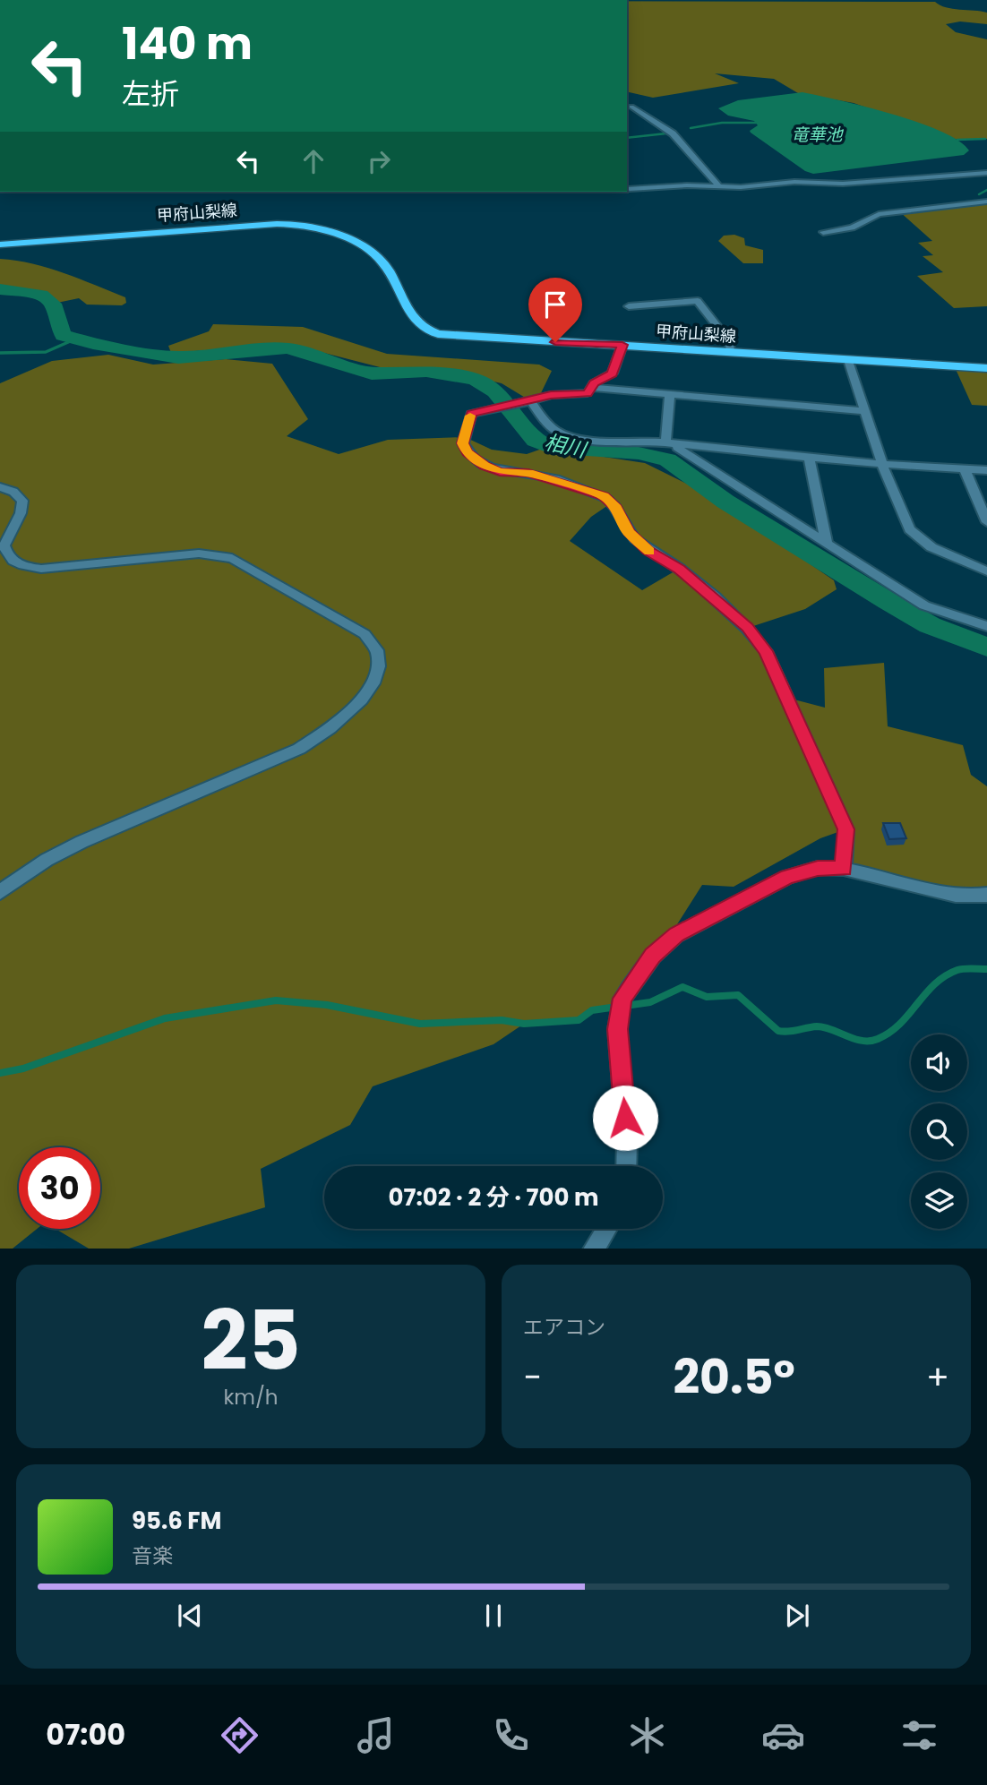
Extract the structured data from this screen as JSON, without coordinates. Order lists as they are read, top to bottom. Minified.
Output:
{"streets":{"main road":["甲府山梨線"]},"water":["竜華池","相川"],"page":{"turn":["140 m","左折"],"limit":"30","trip":"07:02 · 2 分 · 700 m","tile":[["25","km/h"],"エアコン"],"heat":["−","20.5°","+"],"song":["95.6 FM","音楽"],"tabs":"07:00"}}
